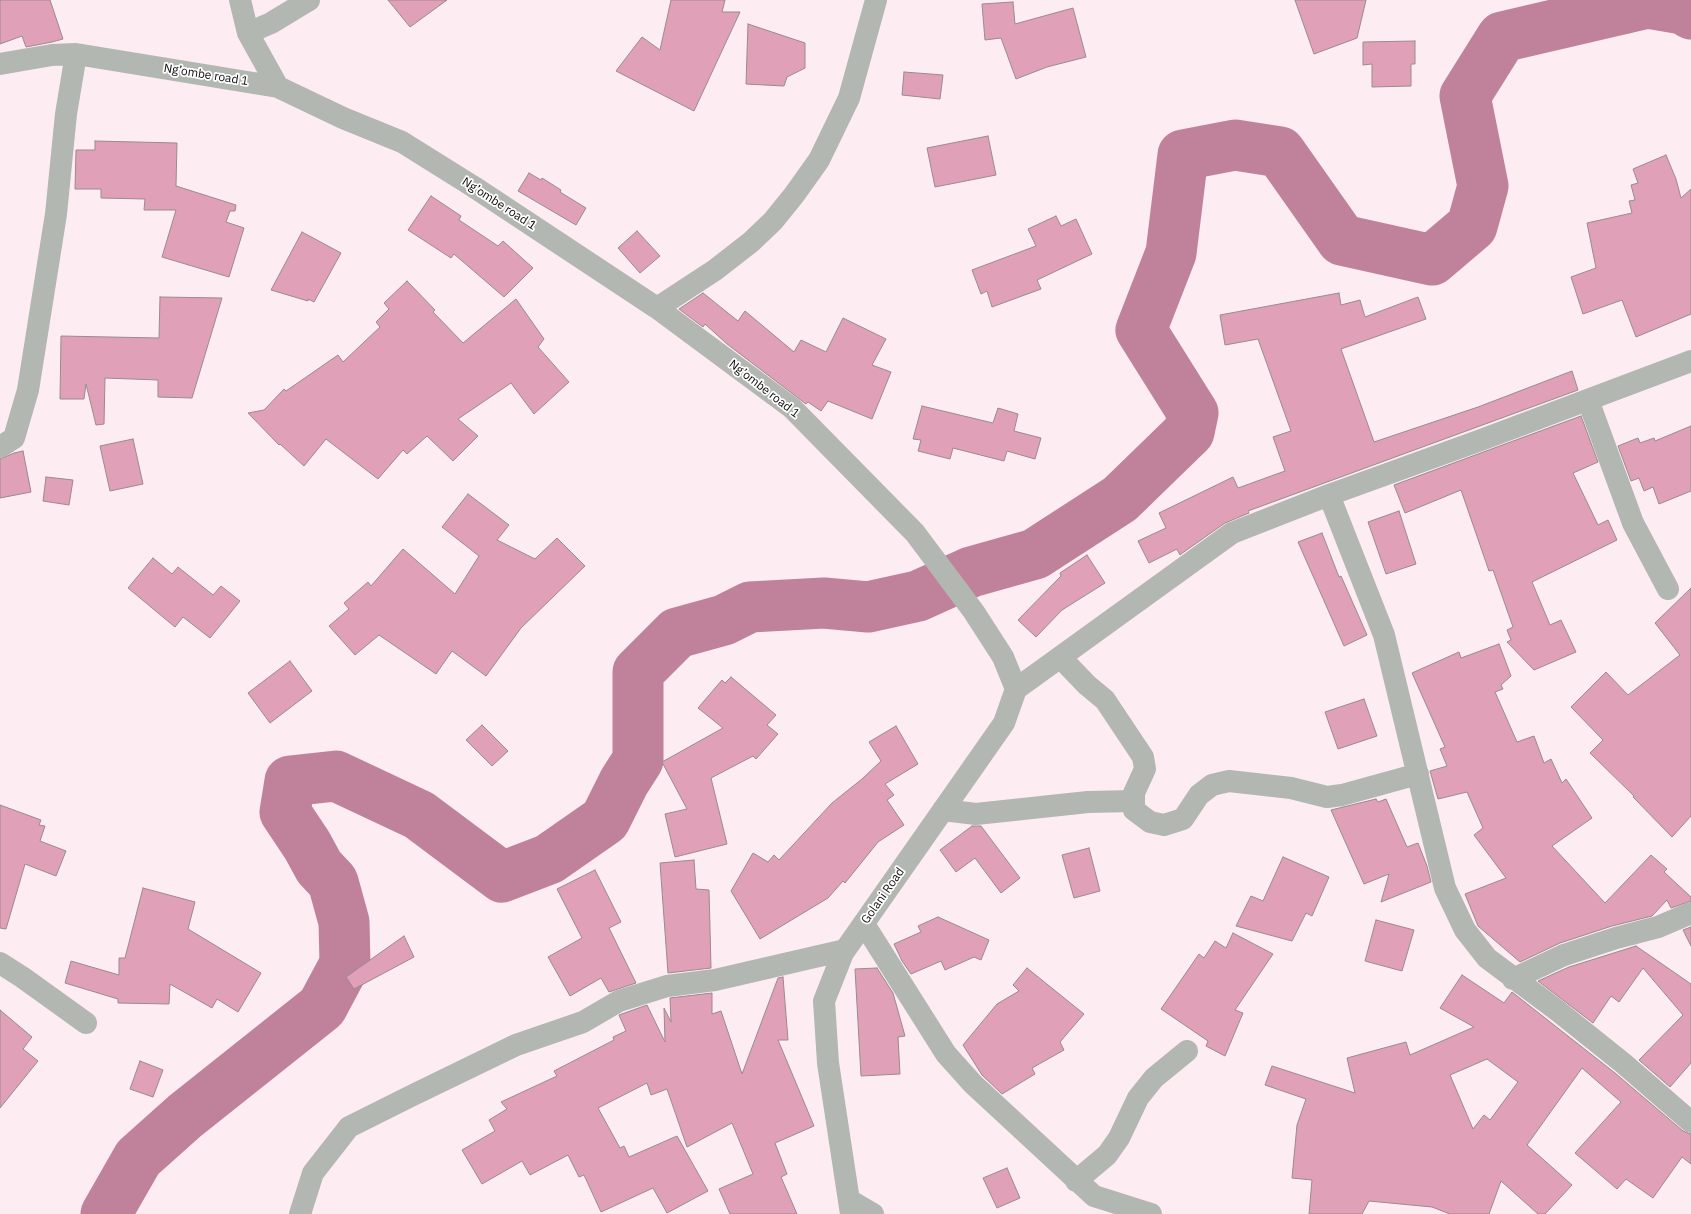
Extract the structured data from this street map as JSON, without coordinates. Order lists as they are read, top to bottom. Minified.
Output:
{"streets":{"street":["Ng’ombe road 1","Golani Road"]},"crossings":[["Ng’ombe road 1","Golani Road"]]}
